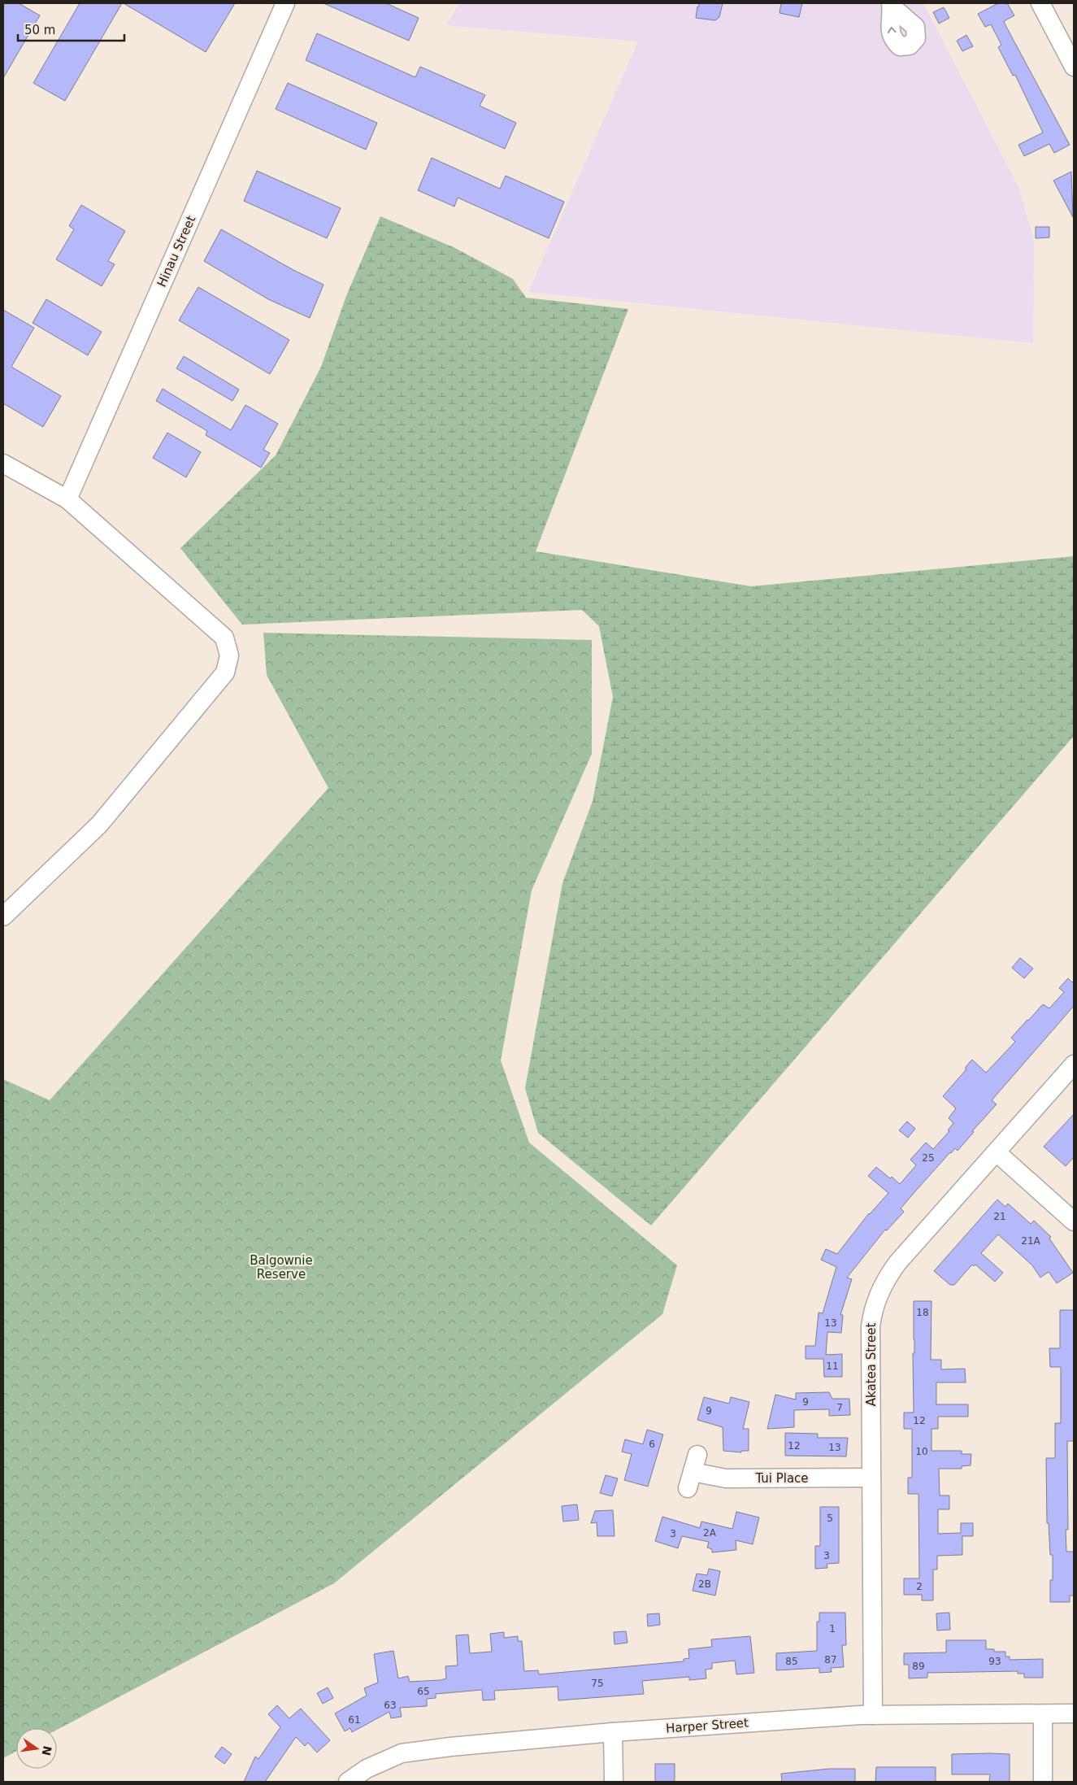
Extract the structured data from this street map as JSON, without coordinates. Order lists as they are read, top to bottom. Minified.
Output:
{"streets":{"street":["Hinau Street","Akatea Street","Tui Place","Harper Street"]},"crossings":[["Akatea Street","Tui Place"],["Akatea Street","Harper Street"]],"parks":["Balgownie Reserve"],"house_numbers":["25","21","21A","18","13","11","9","7","9","12","6","12","13","10","5","2A","3","3","2B","2","1","87","85","93","89","75","65","63","61"],"scale_bar":"50 m","north":"right"}
